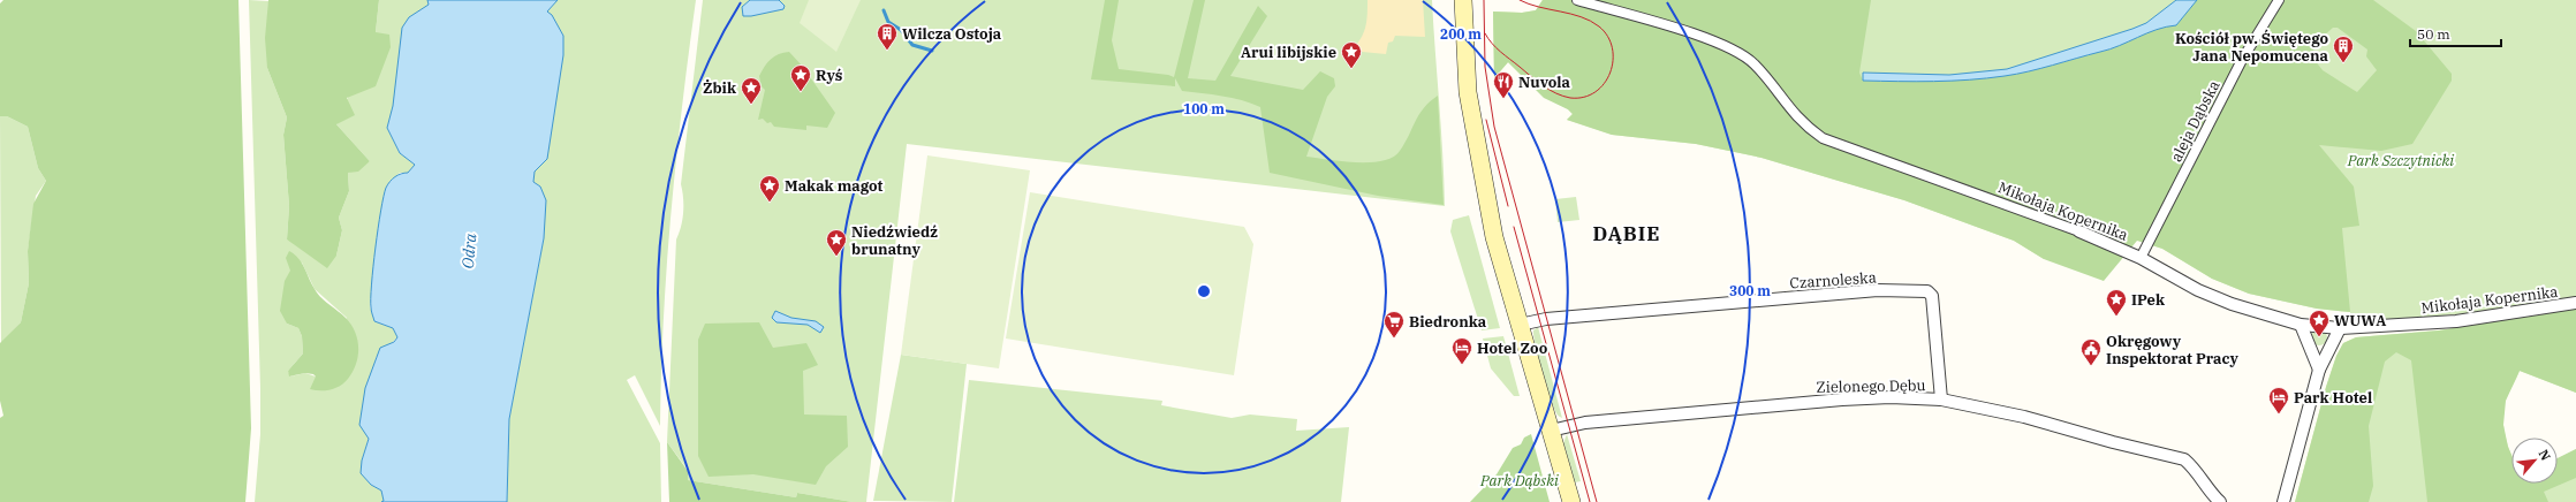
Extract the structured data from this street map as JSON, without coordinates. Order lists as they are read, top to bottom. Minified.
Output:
{"streets":{"street":["aleja Dąbska","Mikołaja Kopernika","Czarnoleska","Zielonego Dębu"]},"crossings":[["aleja Dąbska","Mikołaja Kopernika"],["Czarnoleska","Zielonego Dębu"]],"districts":["DĄBIE"],"water":["Odra"],"parks":["Park Szczytnicki","Park Dąbski"],"places":{"building":["Wilcza Ostoja","Kościół pw. Świętego Jana Nepomucena"],"place":["Arui libijskie","Ryś","Żbik","Makak magot","Niedźwiedź brunatny","IPek","WUWA"],"restaurant":["Nuvola"],"supermarket":["Biedronka"],"hotel":["Hotel Zoo","Park Hotel"],"public building":["Okręgowy Inspektorat Pracy"]},"scale_bar":"50 m","north":"top right","rings":["200 m","100 m","300 m"]}
